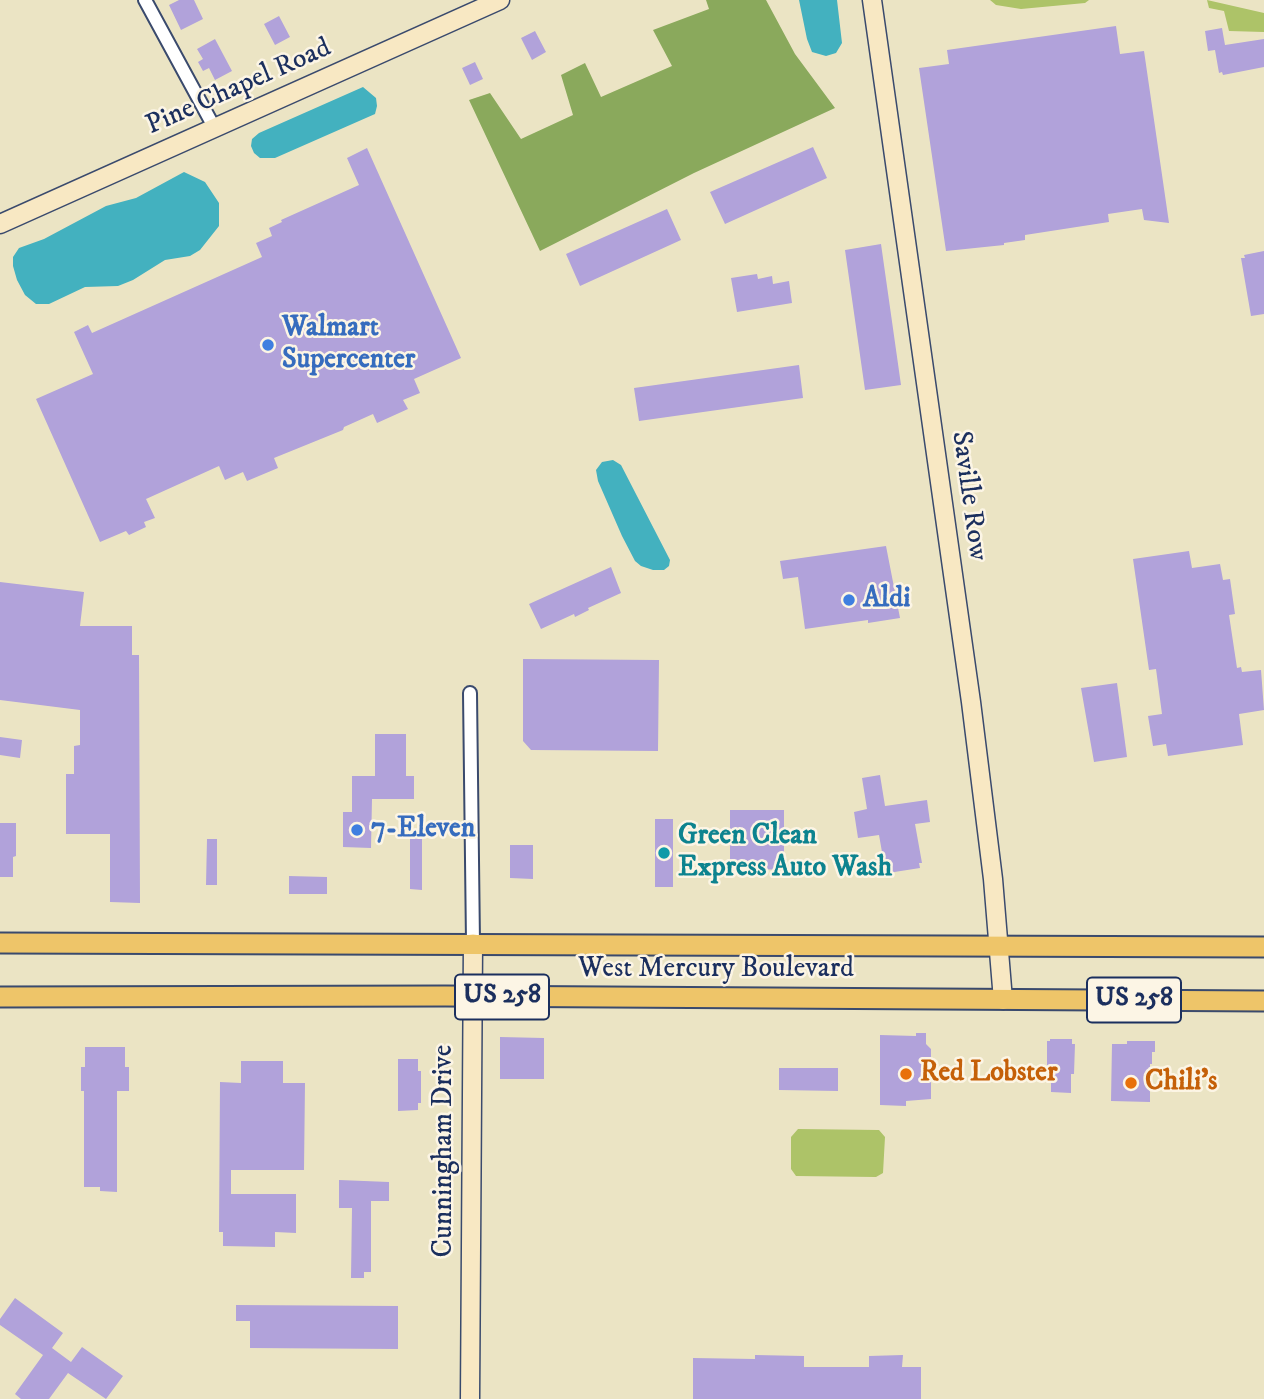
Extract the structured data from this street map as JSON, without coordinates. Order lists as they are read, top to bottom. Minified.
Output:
{"streets":{"main road":["West Mercury Boulevard","US 258"],"street":["Pine Chapel Road","Saville Row","Cunningham Drive"]},"crossings":[["Saville Row","West Mercury Boulevard"],["West Mercury Boulevard","Cunningham Drive"]],"places":["Walmart Supercenter","Aldi","7-Eleven","Green Clean Express Auto Wash","Red Lobster","Chili's"]}
